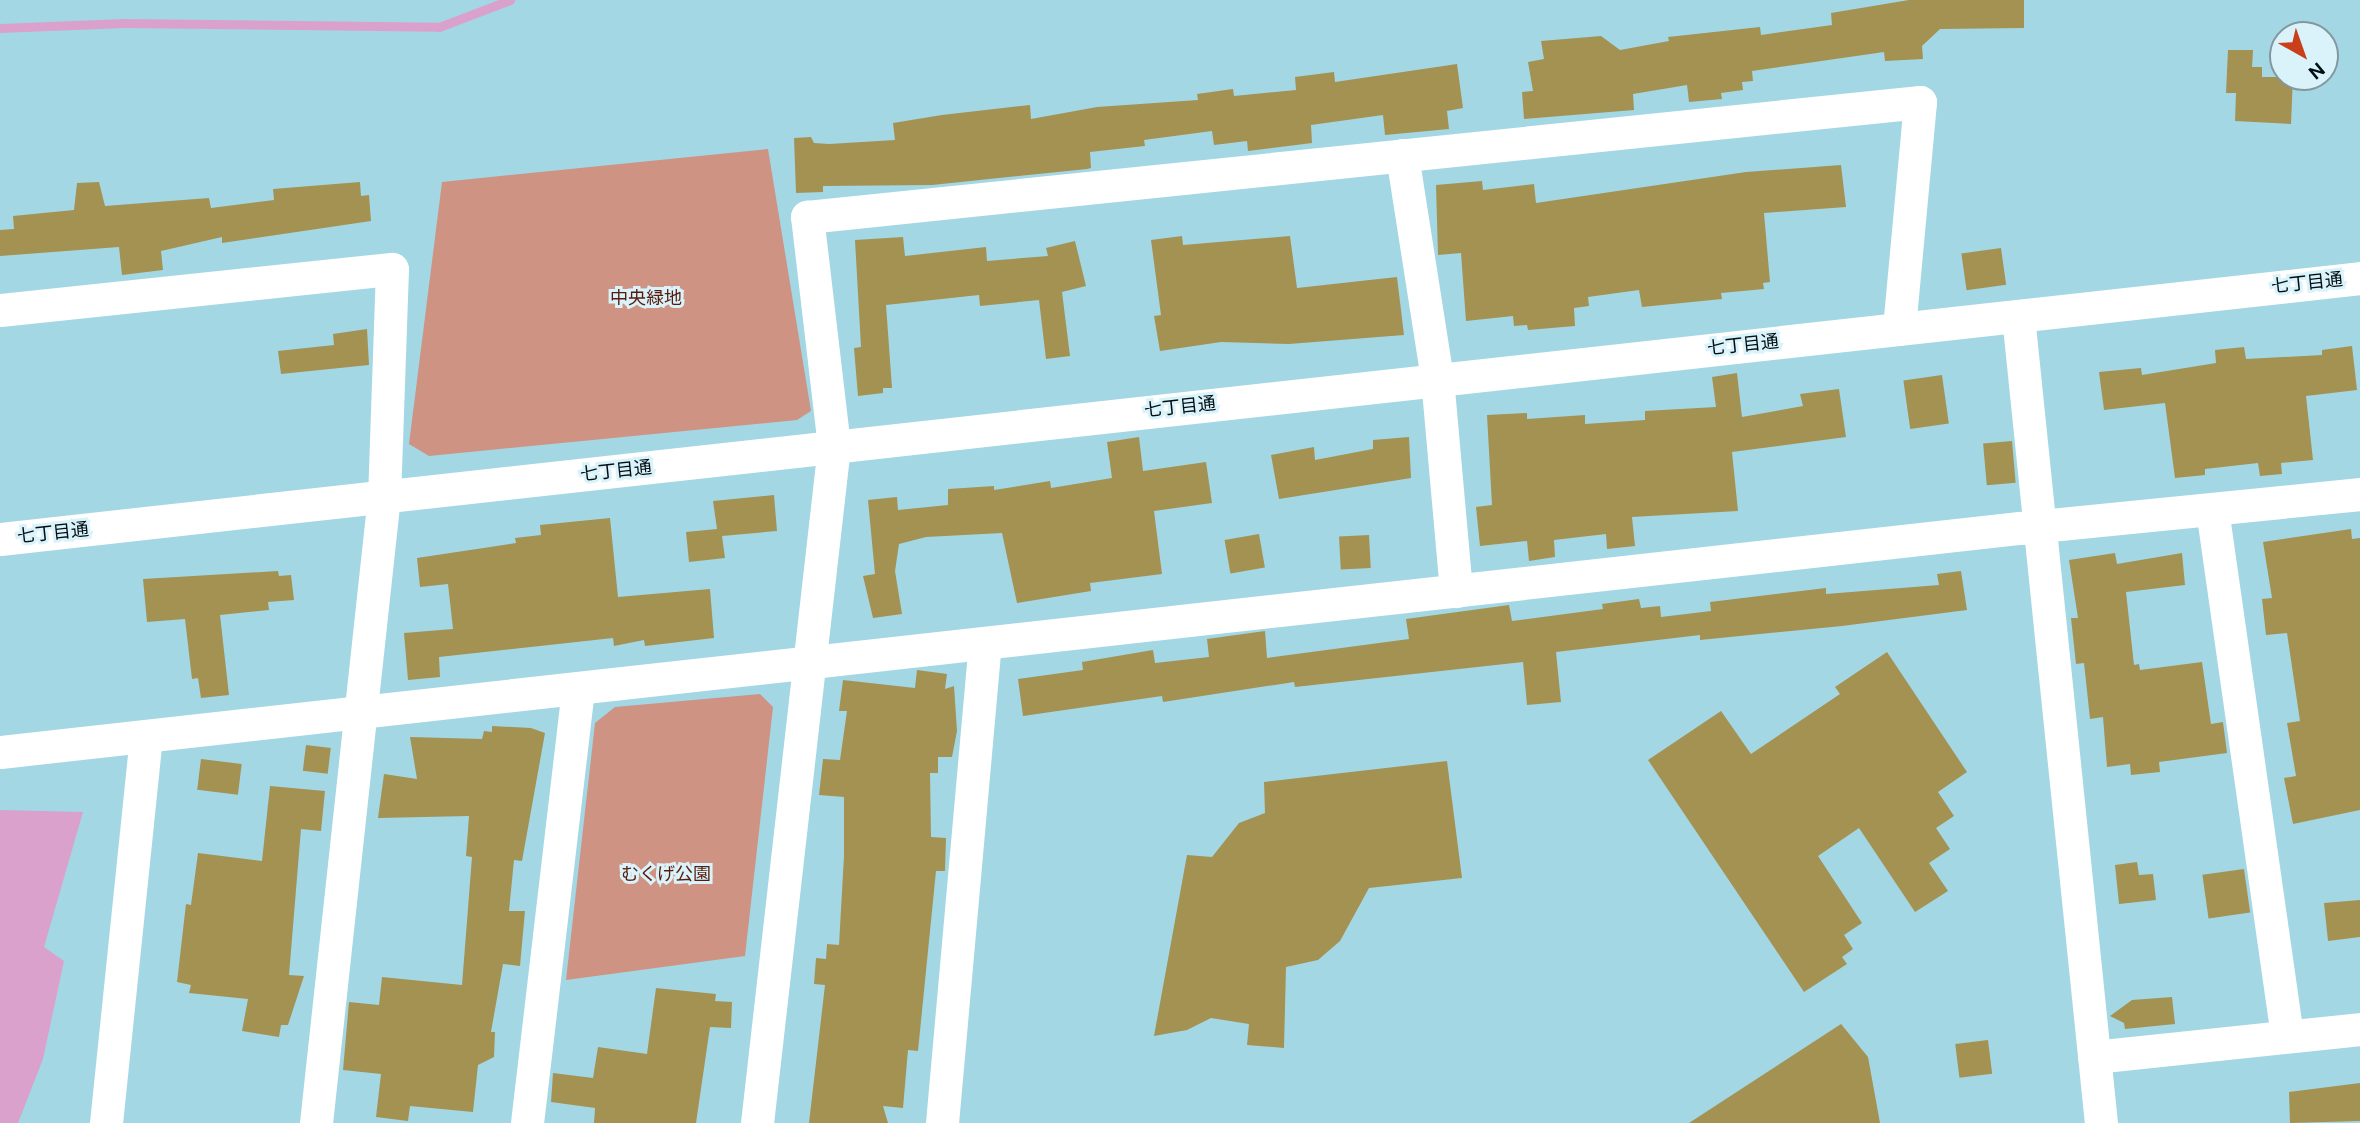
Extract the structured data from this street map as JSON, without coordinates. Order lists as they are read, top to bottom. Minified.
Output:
{"streets":{"street":["七丁目通"]},"parks":["中央緑地","むくげ公園"],"north":"bottom right"}
